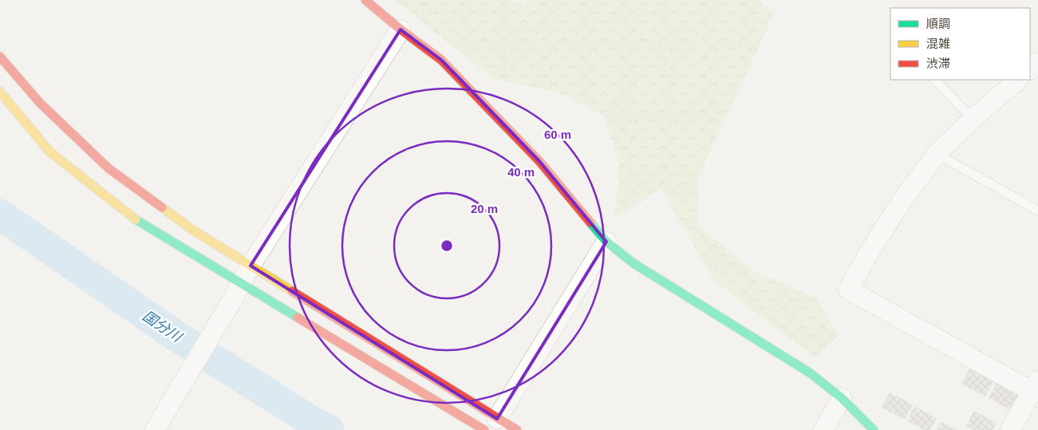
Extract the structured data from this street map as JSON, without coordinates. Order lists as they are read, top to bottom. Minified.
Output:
{"water":["国分川"],"legend":["順調","混雑","渋滞"],"rings":["60 m","40 m","20 m"]}
